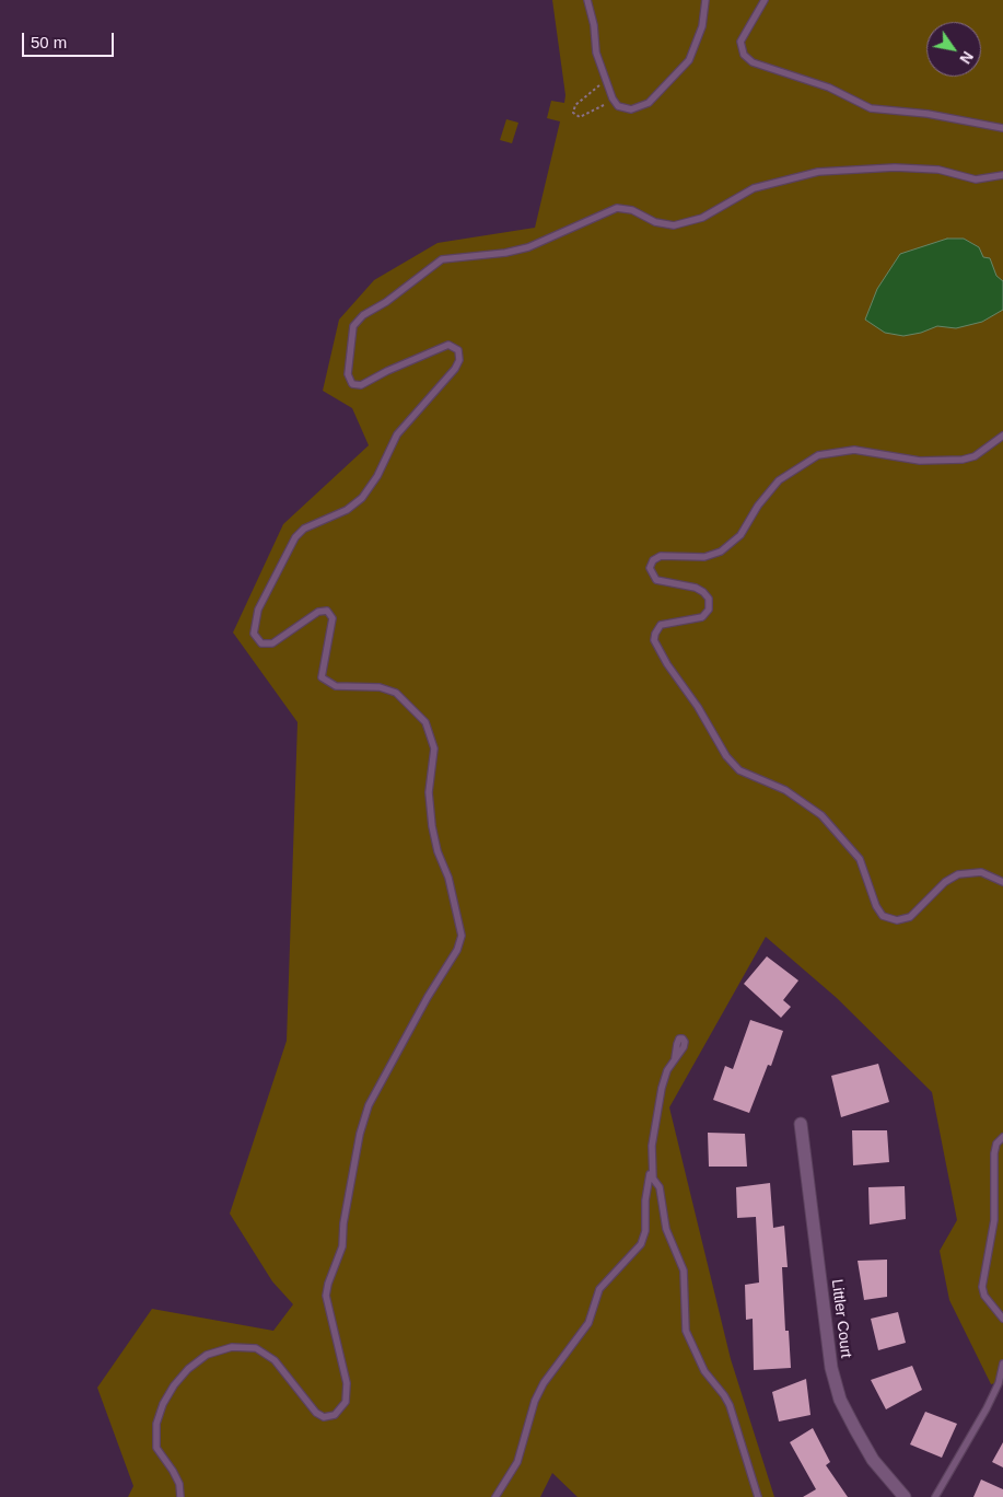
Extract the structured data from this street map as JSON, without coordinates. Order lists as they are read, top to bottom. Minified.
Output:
{"streets":{"street":["Littler Court"]},"scale_bar":"50 m","north":"bottom right"}
